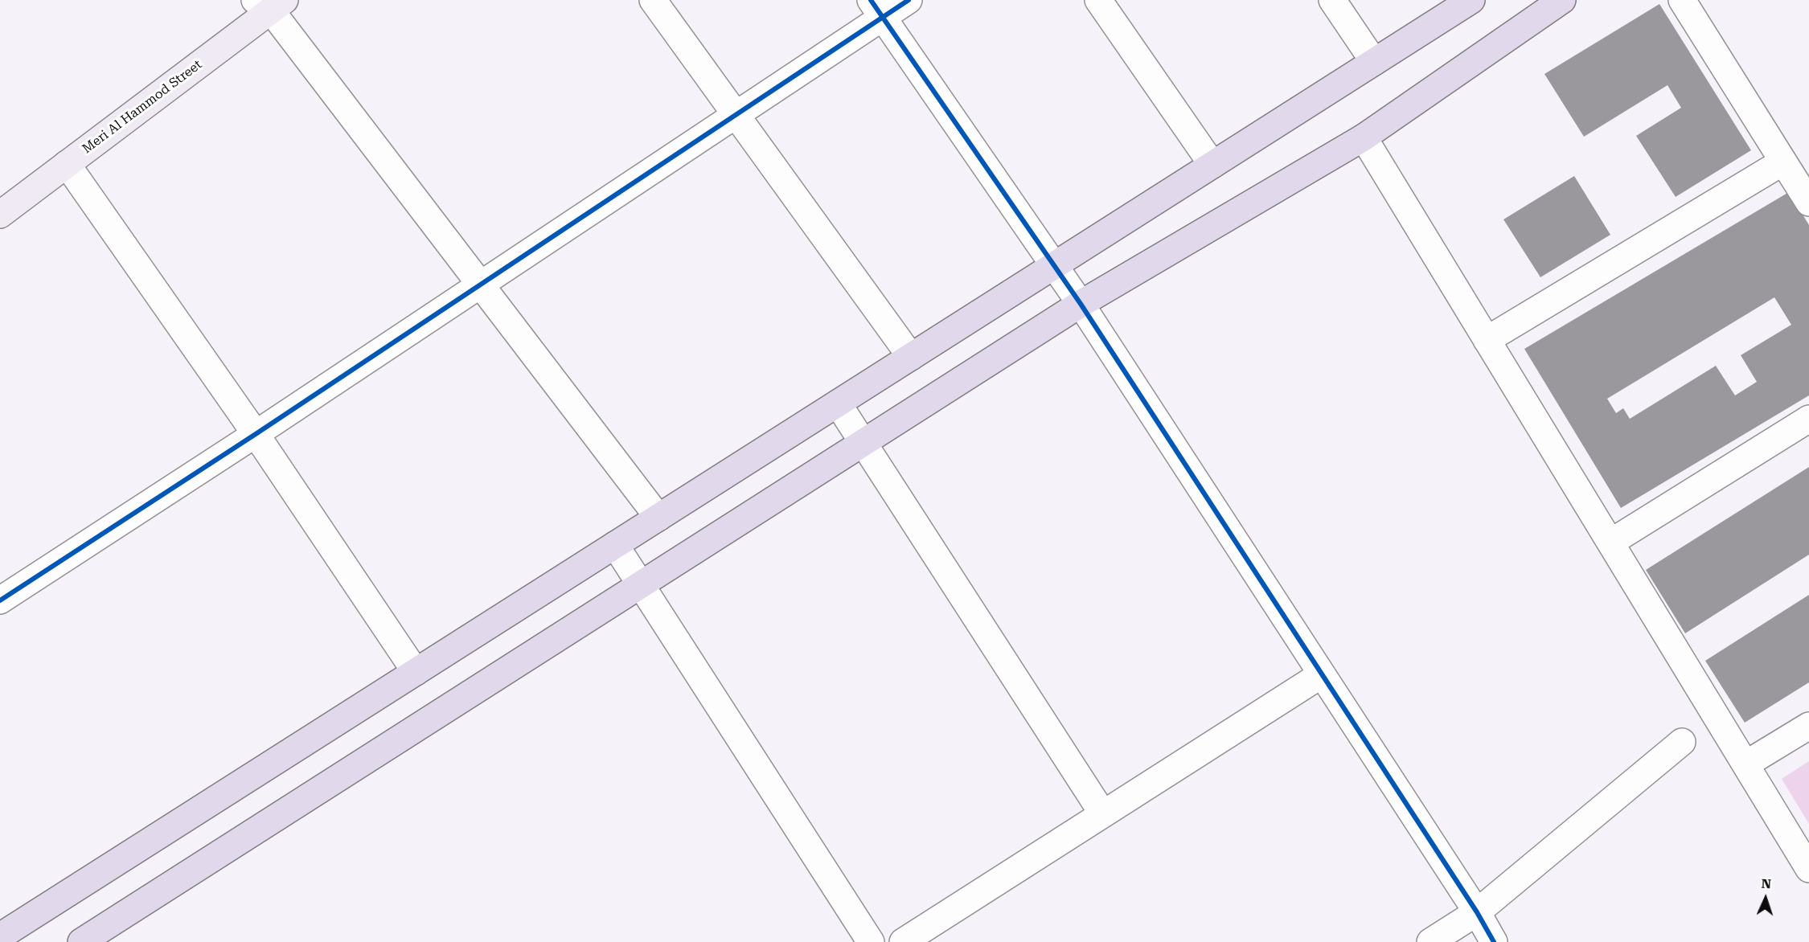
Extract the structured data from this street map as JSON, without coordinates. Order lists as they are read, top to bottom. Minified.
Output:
{"streets":{"street":["Meri Al Hammod Street"]},"north":"top"}
